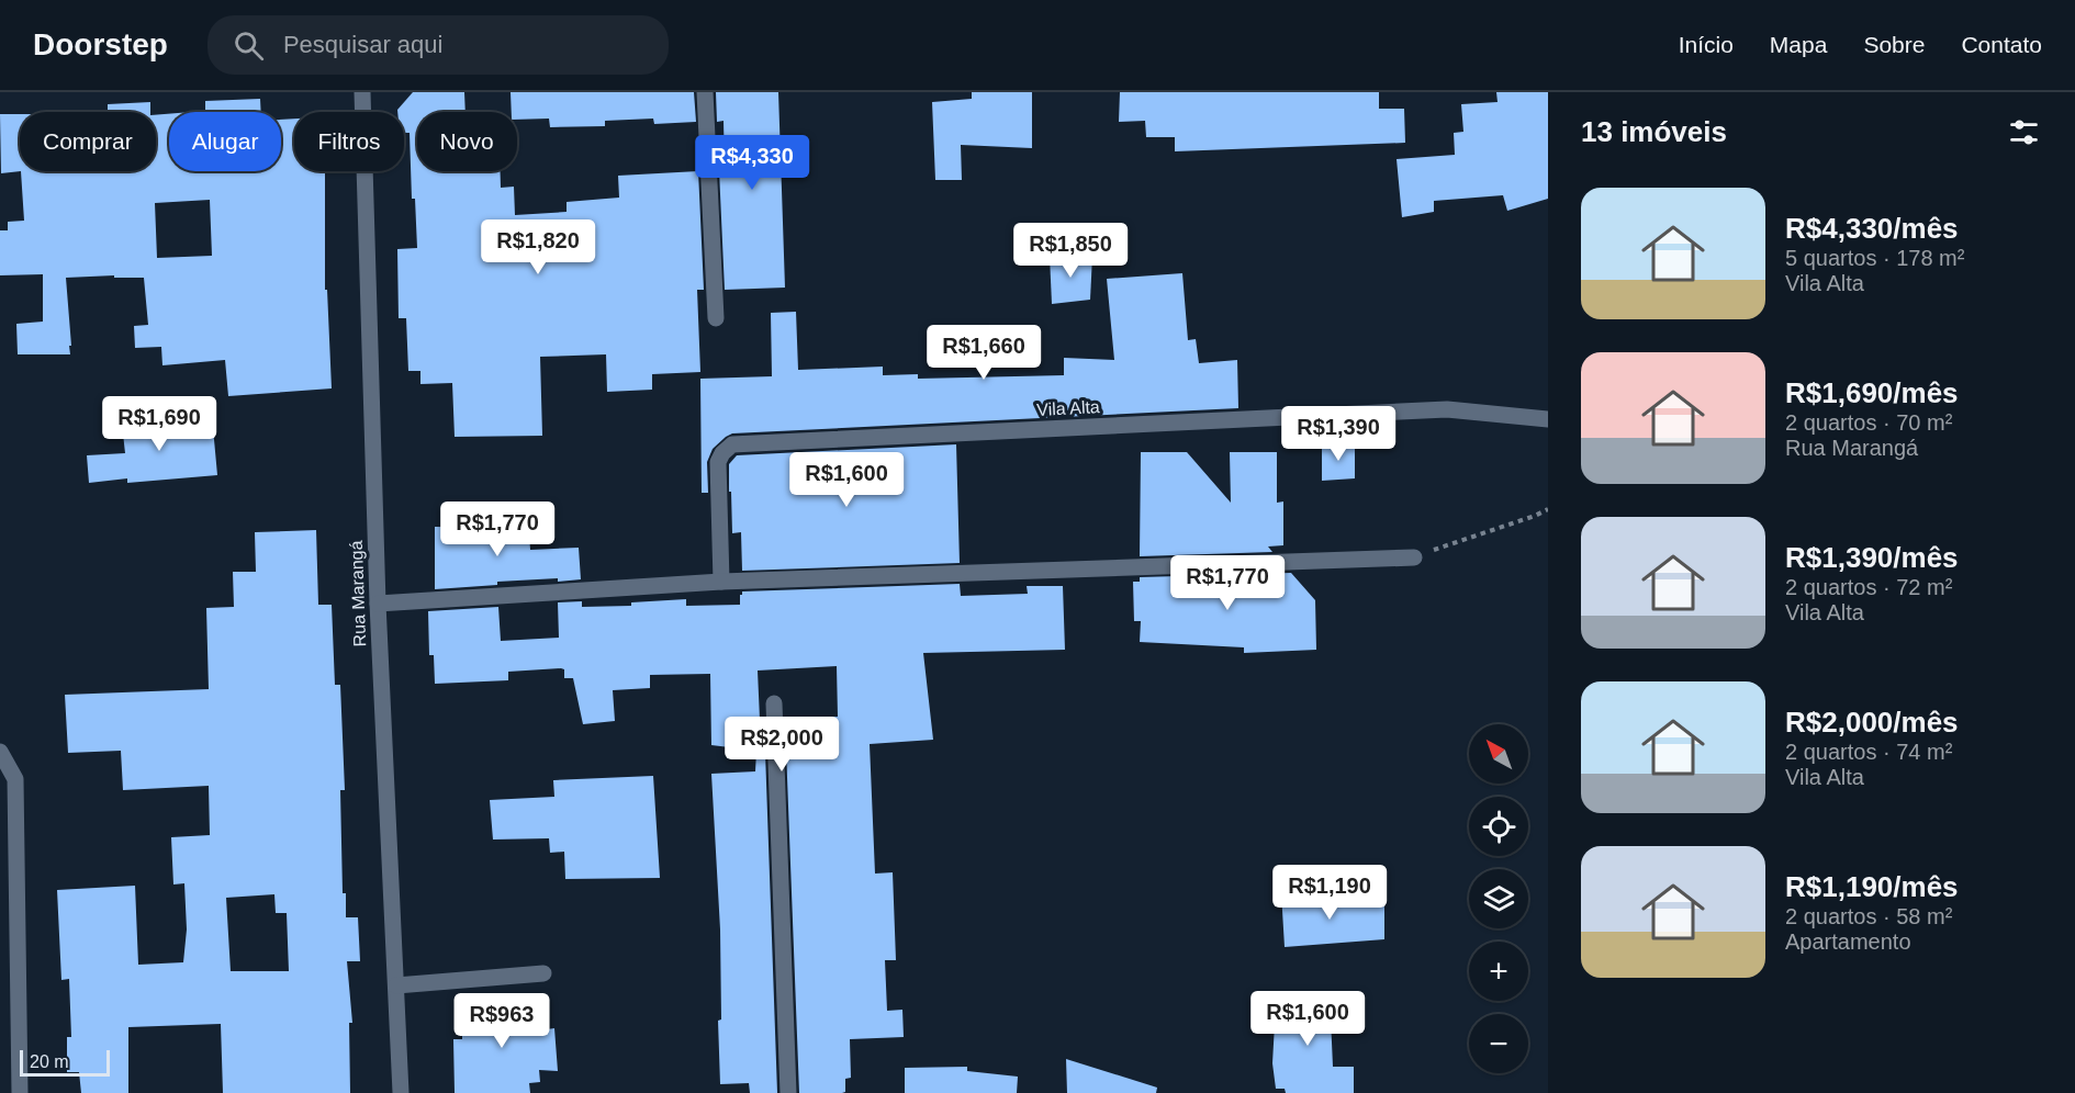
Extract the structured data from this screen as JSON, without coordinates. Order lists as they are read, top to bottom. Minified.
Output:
{"streets":{"street":["Vila Alta","Rua Marangá"]},"scale_bar":"20 m","north":"top left","page":{"header":"Doorstep","search":"Pesquisar aqui","nav":["Início","Mapa","Sobre","Contato"],"heading":"13 imóveis","chip":["Comprar","Alugar","Filtros","Novo"],"price":["R$4,330","R$1,820","R$1,850","R$1,660","R$1,690","R$1,390","R$1,600","R$1,770","R$1,770","R$2,000","R$1,190","R$1,600","R$963"],"list":[{"name":"R$4,330/mês","note":"5 quartos · 178 m² · Vila Alta"},{"name":"R$1,690/mês","note":"2 quartos · 70 m² · Rua Marangá"},{"name":"R$1,390/mês","note":"2 quartos · 72 m² · Vila Alta"},{"name":"R$2,000/mês","note":"2 quartos · 74 m² · Vila Alta"},{"name":"R$1,190/mês","note":"2 quartos · 58 m² · Apartamento"}],"map_buttons":["+","−"],"scale":"20 m"}}
